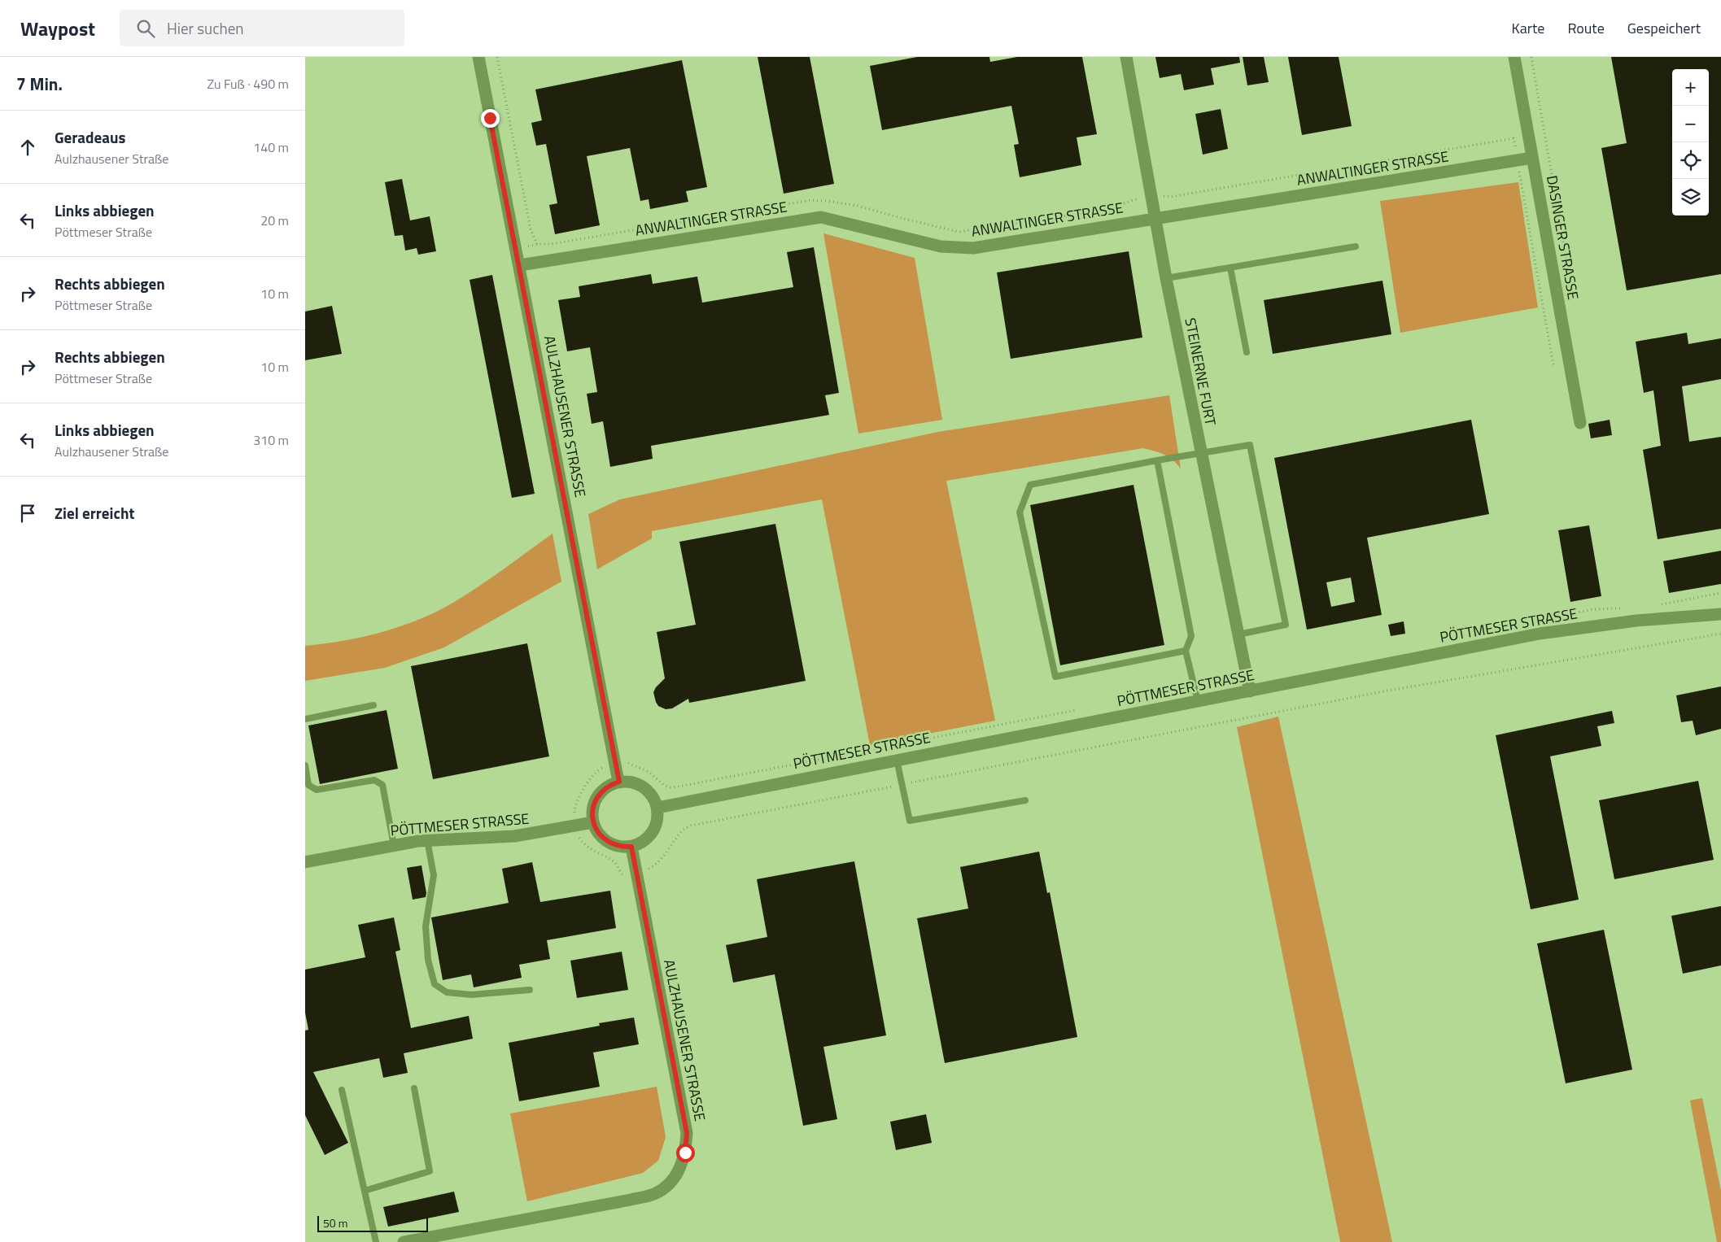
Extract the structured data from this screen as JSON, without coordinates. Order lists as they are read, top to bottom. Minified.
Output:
{"streets":{"street":["ANWALTINGER STRASSE","DASINGER STRASSE","STEINERNE FURT","AULZHAUSENER STRASSE","PÖTTMESER STRASSE"]},"crossings":[["ANWALTINGER STRASSE","DASINGER STRASSE"],["ANWALTINGER STRASSE","STEINERNE FURT"],["ANWALTINGER STRASSE","AULZHAUSENER STRASSE"],["STEINERNE FURT","PÖTTMESER STRASSE"],["AULZHAUSENER STRASSE","PÖTTMESER STRASSE"]],"scale_bar":"50 m","page":{"header":"Waypost","search":"Hier suchen","nav":["Karte","Route","Gespeichert"],"heading":["7 Min.","Zu Fuß · 490 m"],"map_buttons":["+","−"],"list":[["Geradeaus","Aulzhausener Straße","140 m"],["Links abbiegen","Pöttmeser Straße","20 m"],["Rechts abbiegen","Pöttmeser Straße","10 m"],["Rechts abbiegen","Pöttmeser Straße","10 m"],["Links abbiegen","Aulzhausener Straße","310 m"],"Ziel erreicht"],"scale":"50 m"}}
